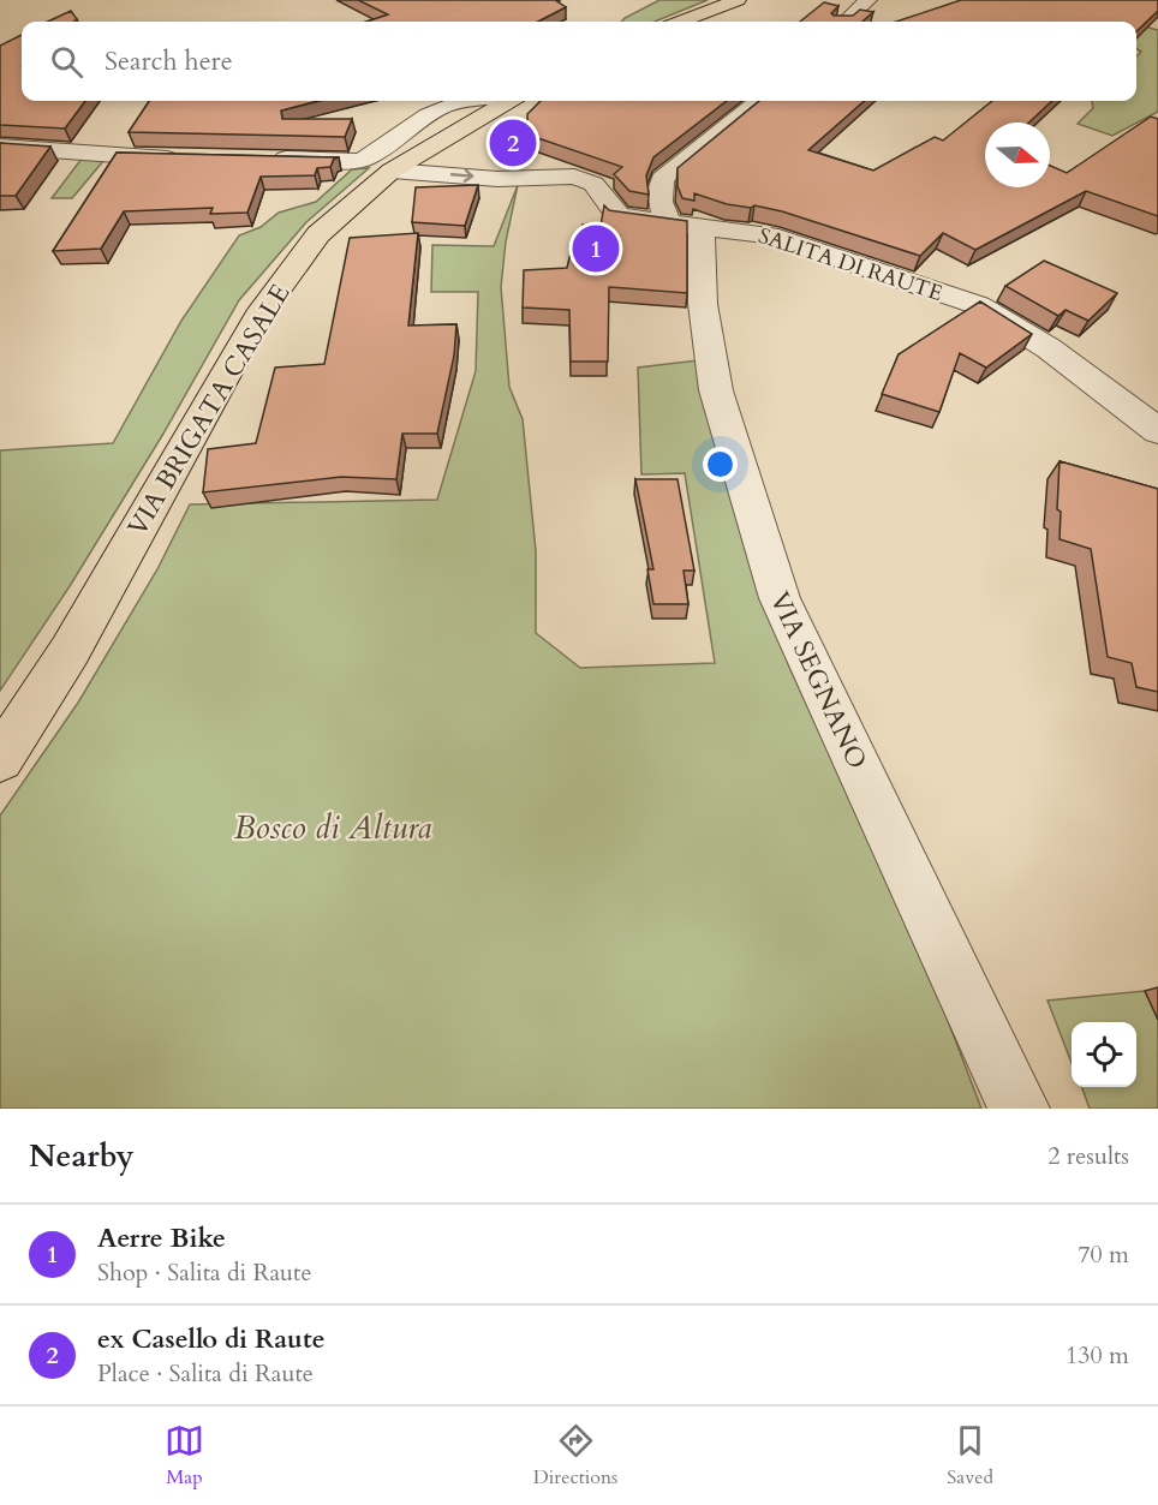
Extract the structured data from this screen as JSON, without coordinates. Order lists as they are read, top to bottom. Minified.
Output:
{"streets":{"main road":["VIA BRIGATA CASALE"],"street":["SALITA DI RAUTE","VIA SEGNANO"]},"crossings":[["SALITA DI RAUTE","VIA BRIGATA CASALE"],["SALITA DI RAUTE","VIA SEGNANO"]],"one_way":["SALITA DI RAUTE"],"parks":["Bosco di Altura"],"north":"right","page":{"search":"Search here","pins":["2","1"],"heading":["Nearby","2 results"],"list":[{"mark":"1","name":"Aerre Bike","note":"Shop · Salita di Raute","value":"70 m"},{"mark":"2","name":"ex Casello di Raute","note":"Place · Salita di Raute","value":"130 m"}],"nav":["Map","Directions","Saved"]}}
